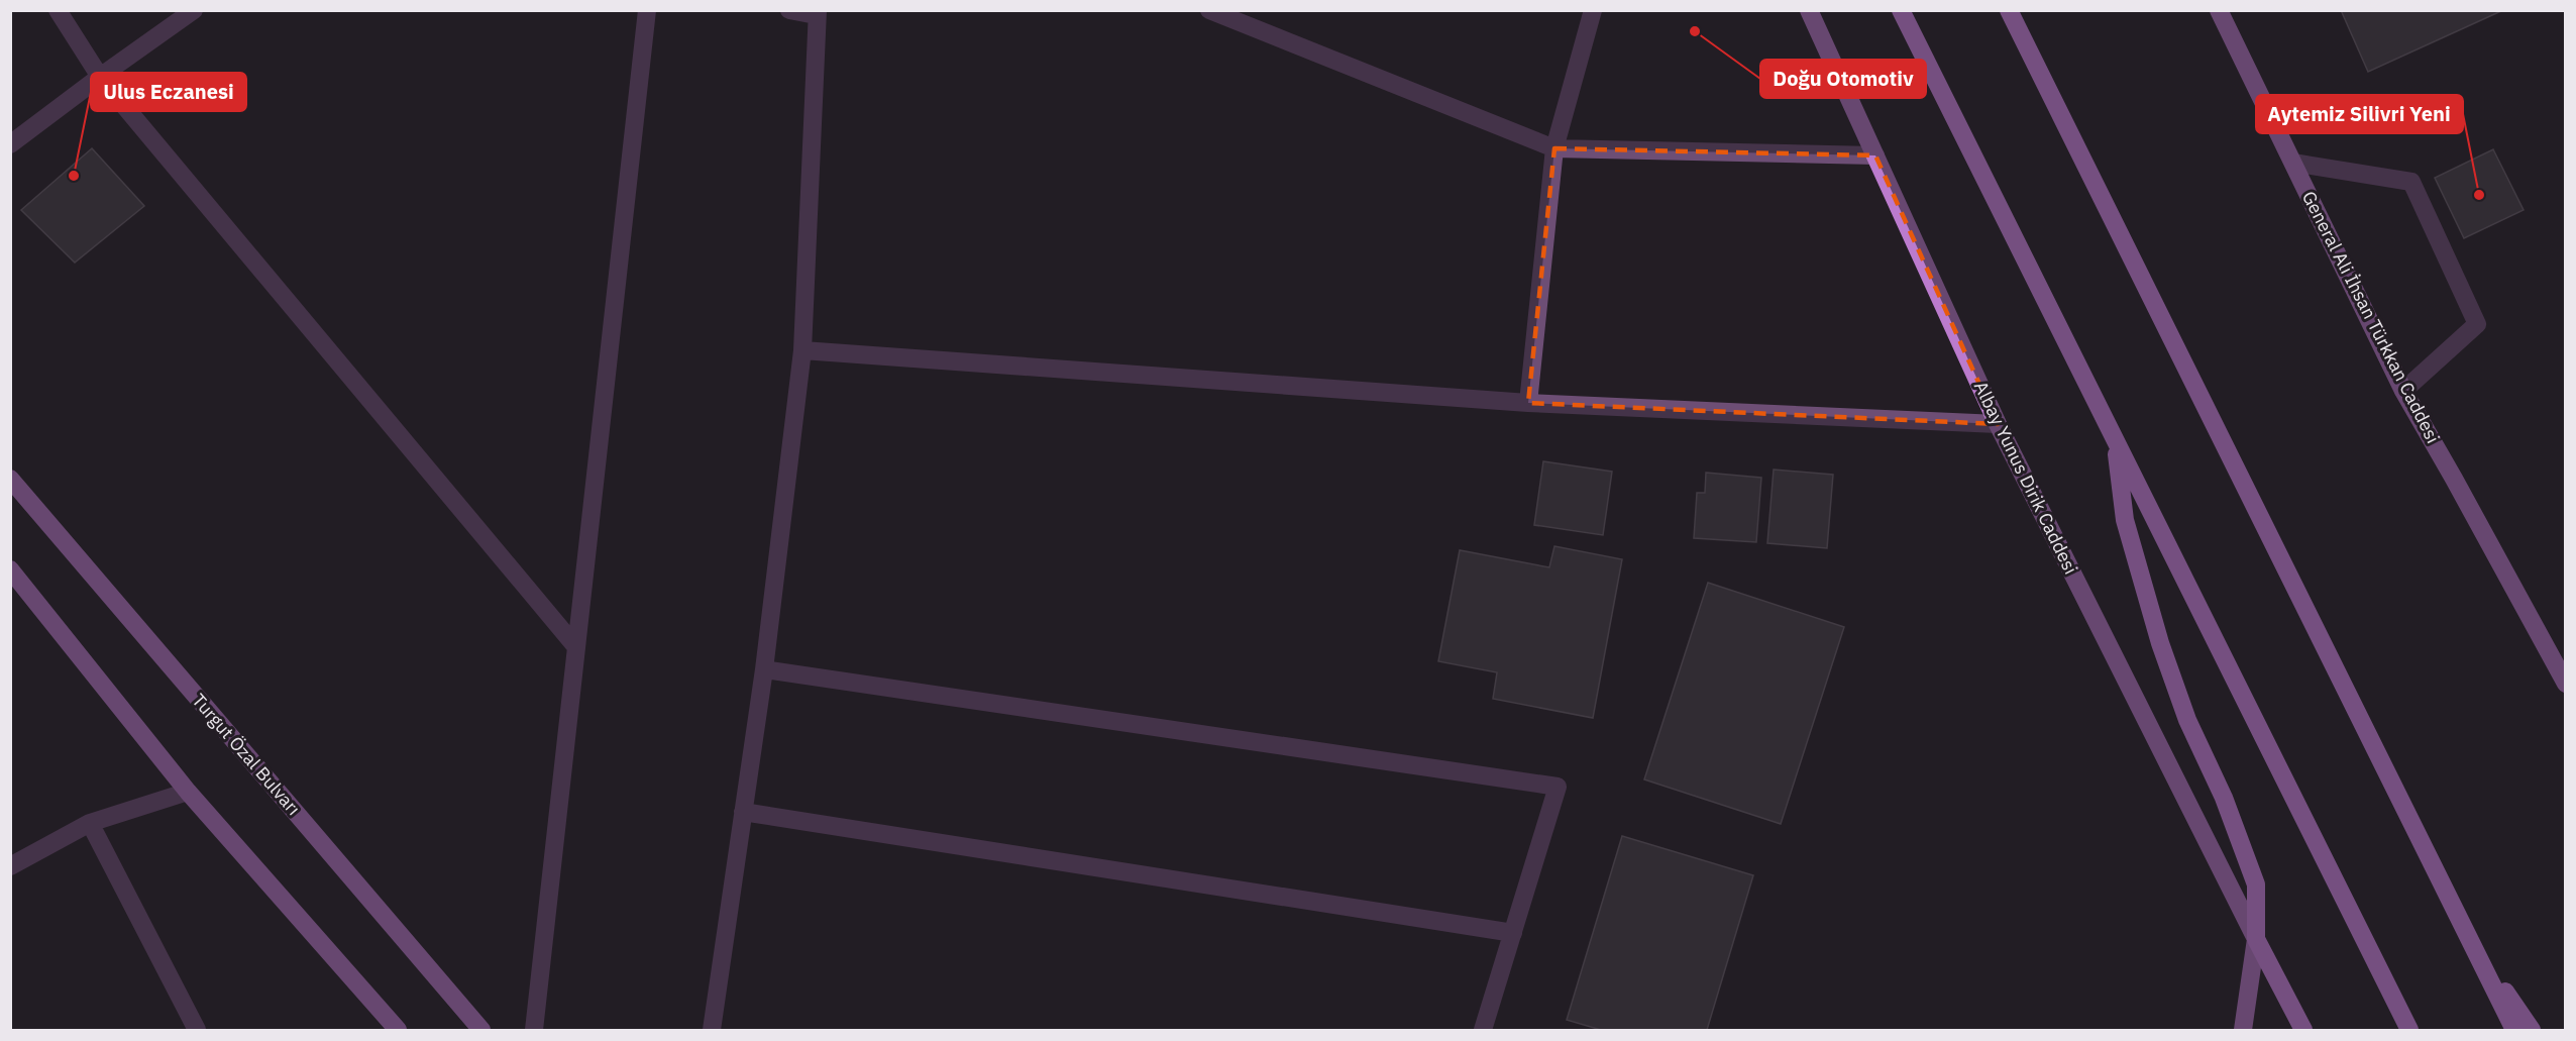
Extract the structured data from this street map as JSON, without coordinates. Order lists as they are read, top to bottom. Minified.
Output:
{"streets":{"main road":["General Ali İhsan Türkkan Caddesi","Albay Yunus Dirik Caddesi","Turgut Özal Bulvarı"]},"places":["Doğu Otomotiv","Ulus Eczanesi","Aytemiz Silivri Yeni"]}
